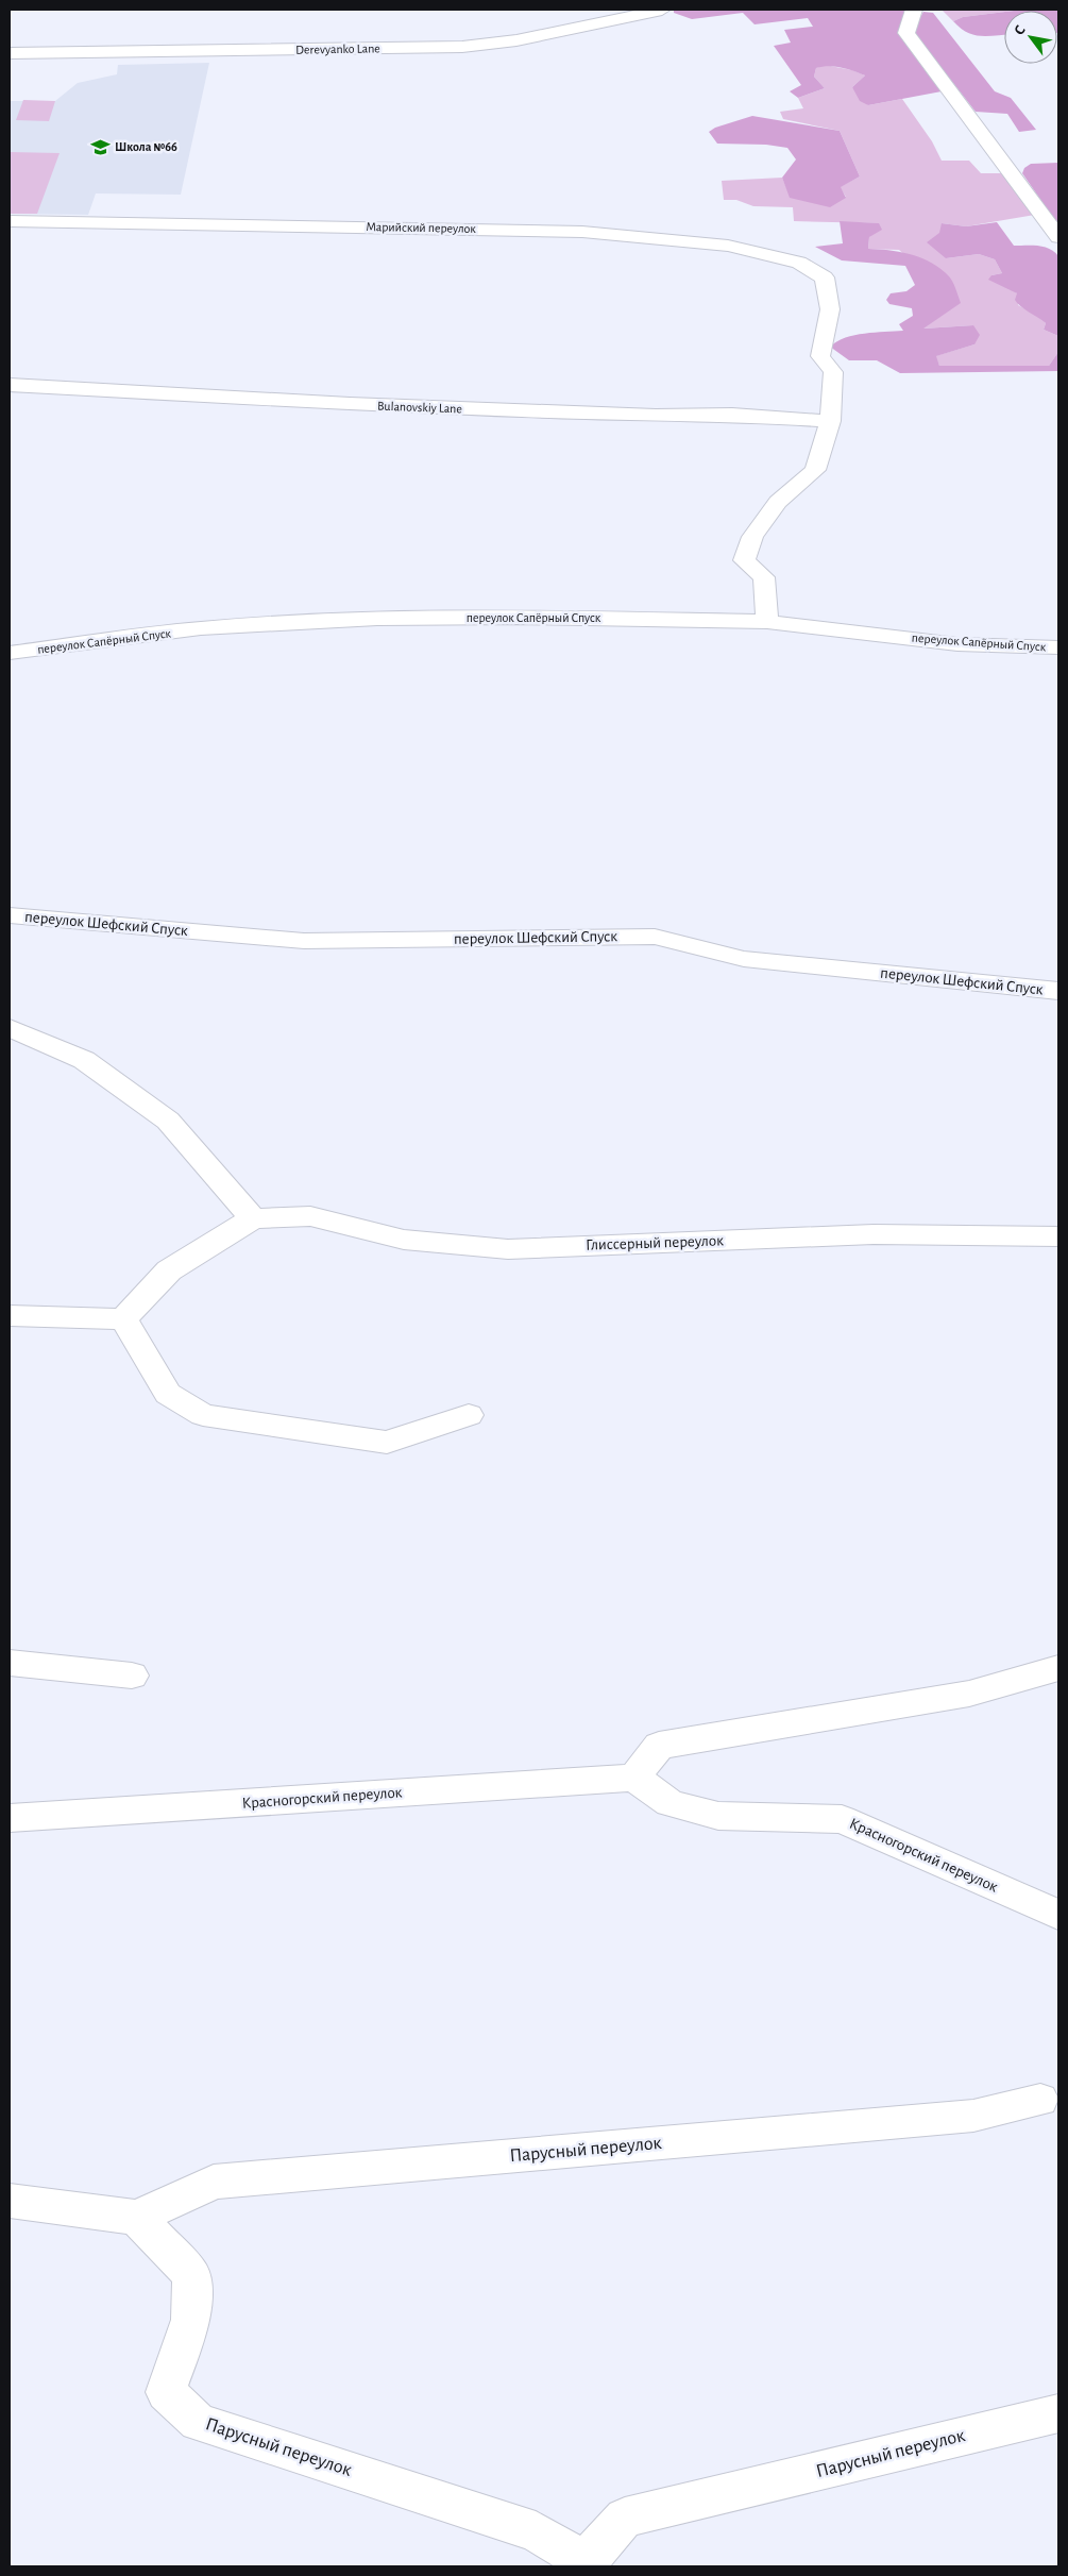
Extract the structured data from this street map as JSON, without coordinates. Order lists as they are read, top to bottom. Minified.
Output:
{"streets":{"street":["Derevyanko Lane","Марийский переулок","Bulanovskiy Lane","переулок Сапёрный Спуск","переулок Шефский Спуск","Глиссерный переулок","Красногорский переулок","Парусный переулок"]},"crossings":[["Марийский переулок","Bulanovskiy Lane"]],"places":{"school or university":["Школа №66"]},"north":"top left"}
